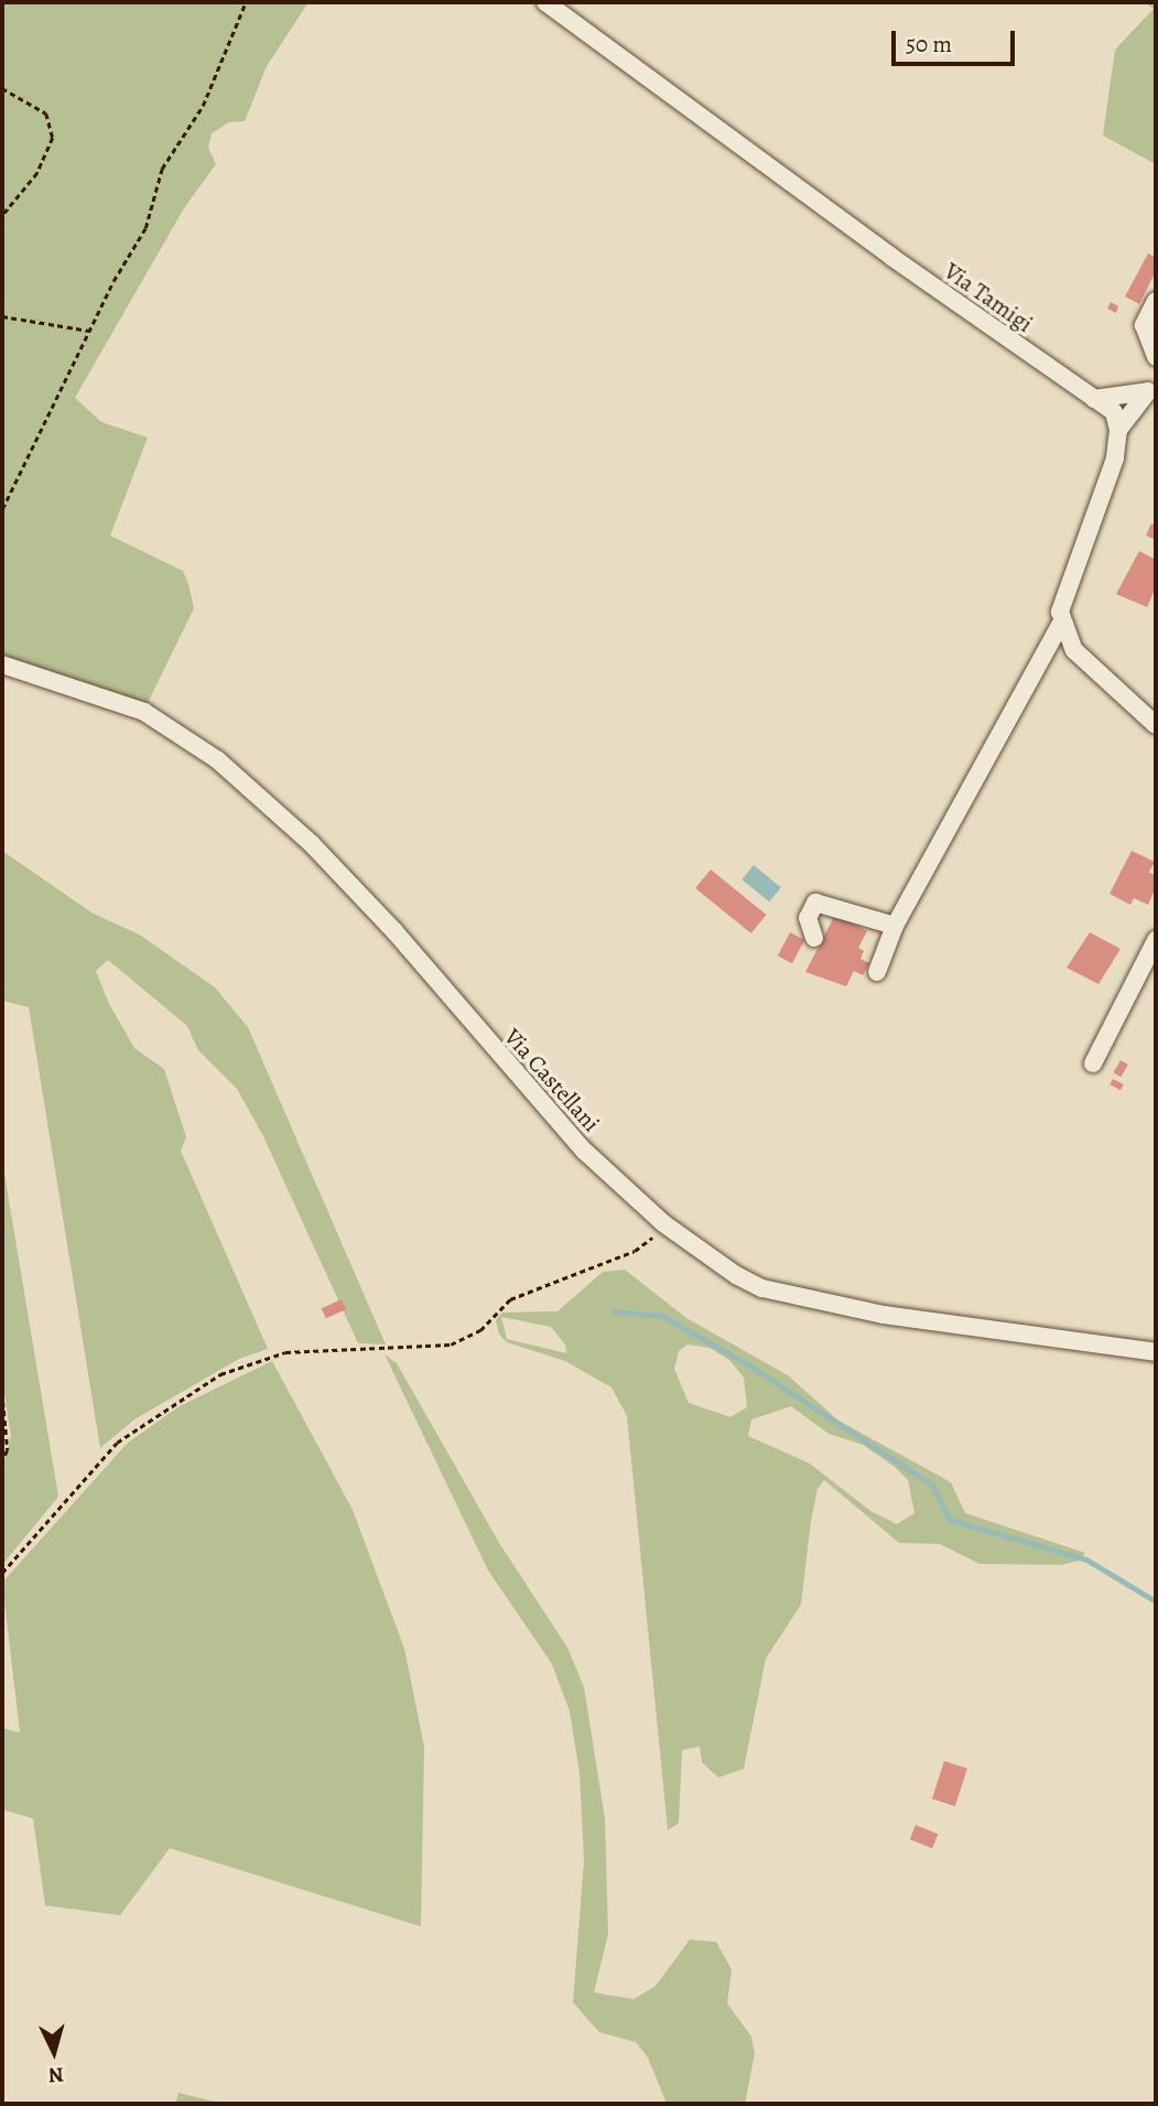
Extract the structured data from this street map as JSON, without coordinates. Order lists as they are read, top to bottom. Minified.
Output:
{"streets":{"street":["Via Tamigi","Via Castellani"]},"scale_bar":"50 m","north":"bottom"}
